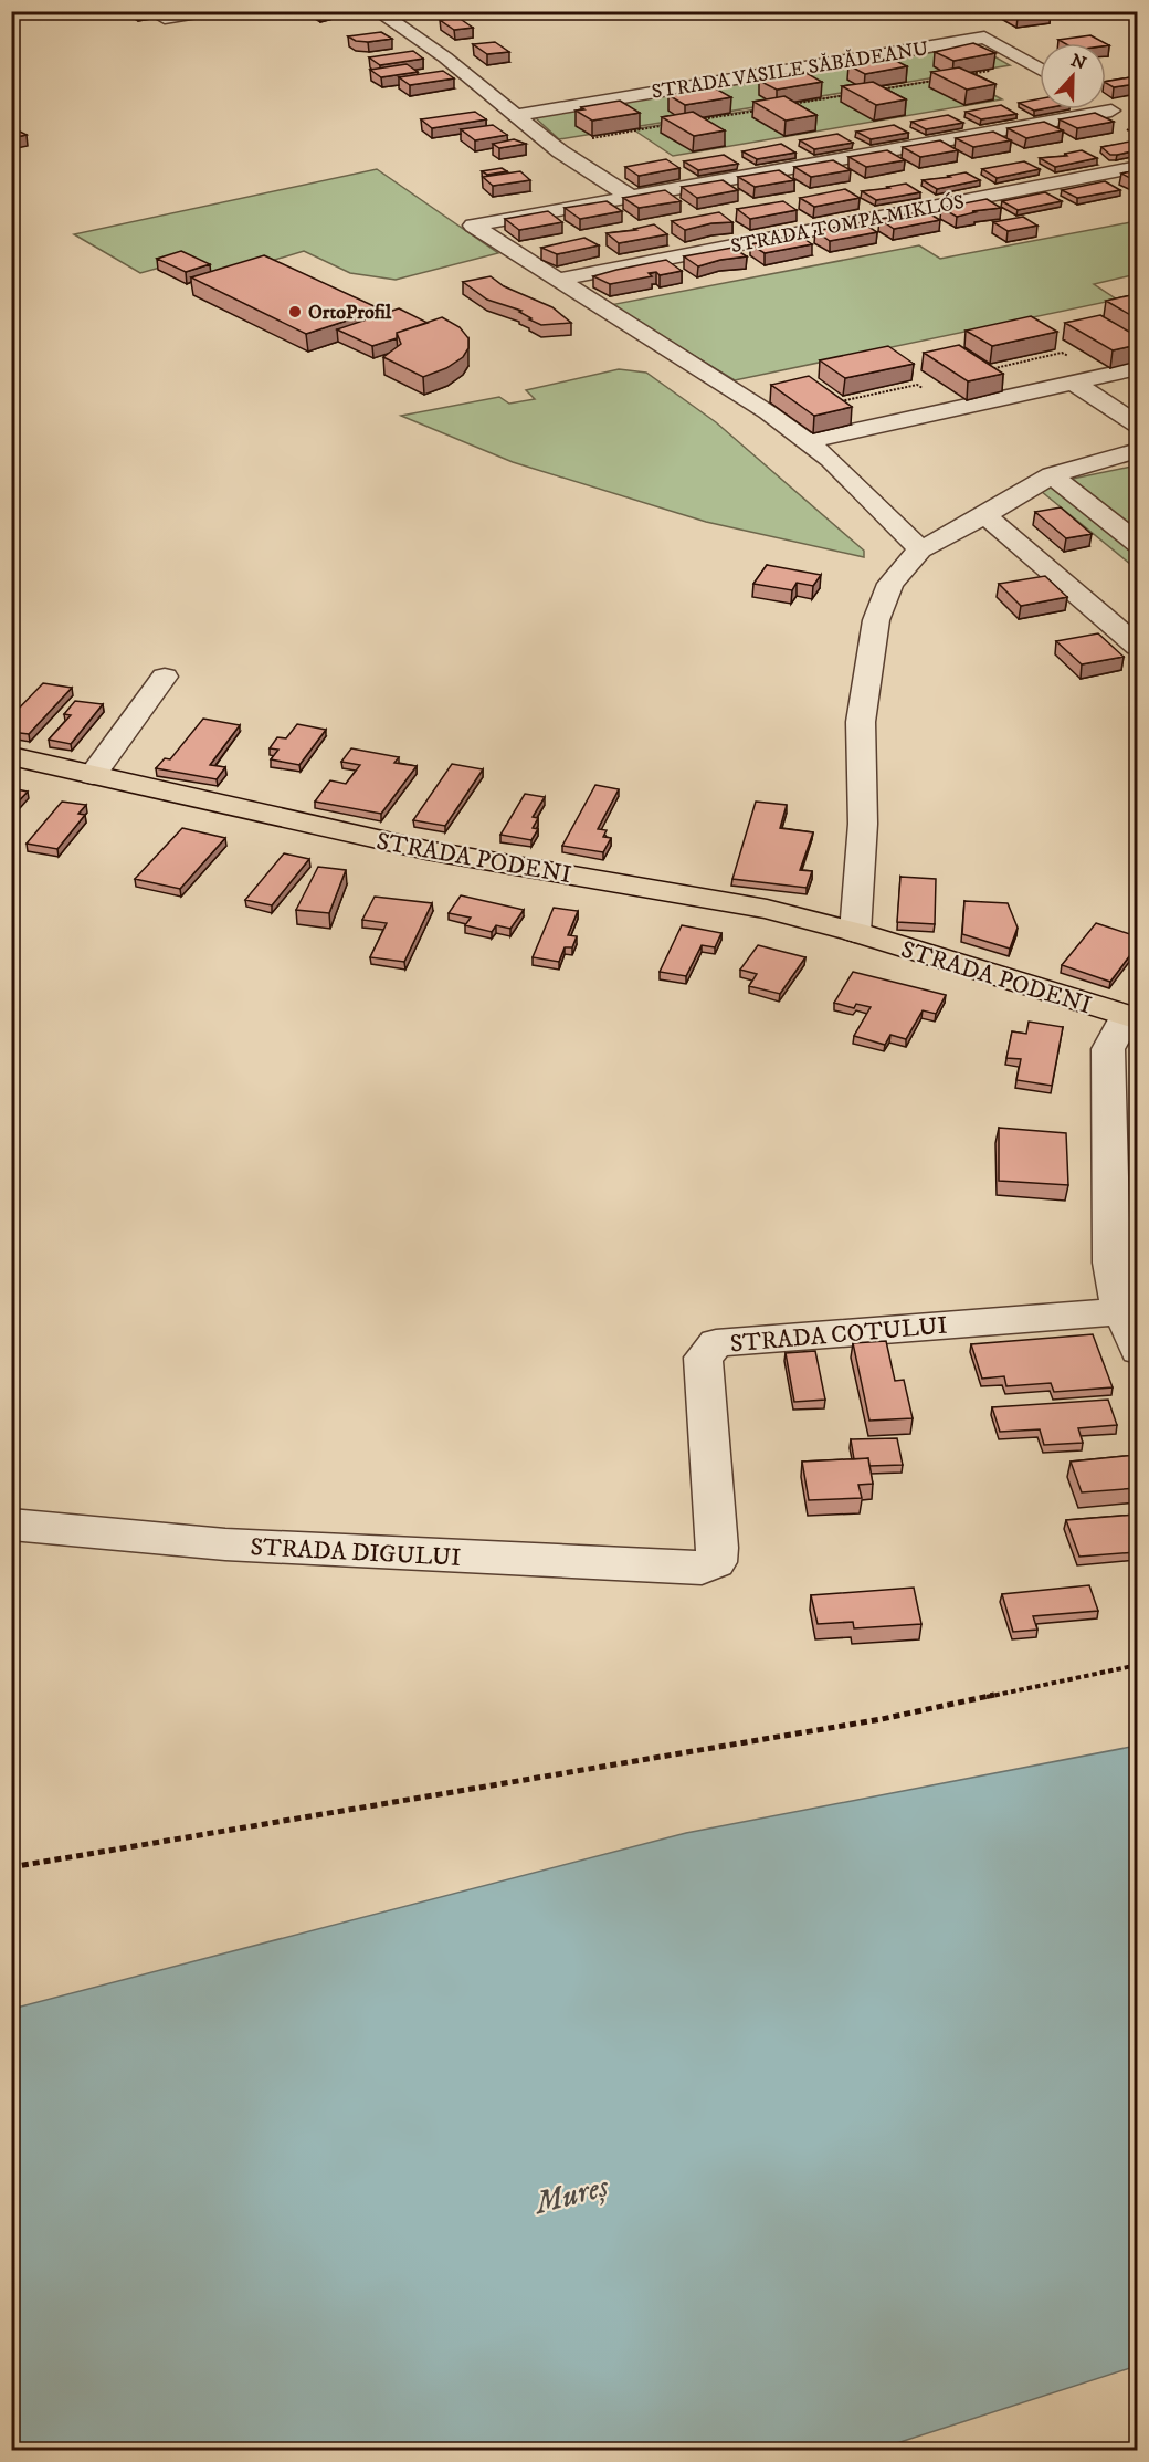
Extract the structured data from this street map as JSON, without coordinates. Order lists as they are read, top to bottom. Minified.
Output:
{"streets":{"main road":["STRADA PODENI"],"street":["STRADA VASILE SĂBĂDEANU","STRADA TOMPA MIKLÓS","STRADA COTULUI","STRADA DIGULUI"]},"crossings":[["STRADA COTULUI","STRADA DIGULUI"]],"water":["Mureș"],"places":["OrtoProfil"],"north":"top"}
